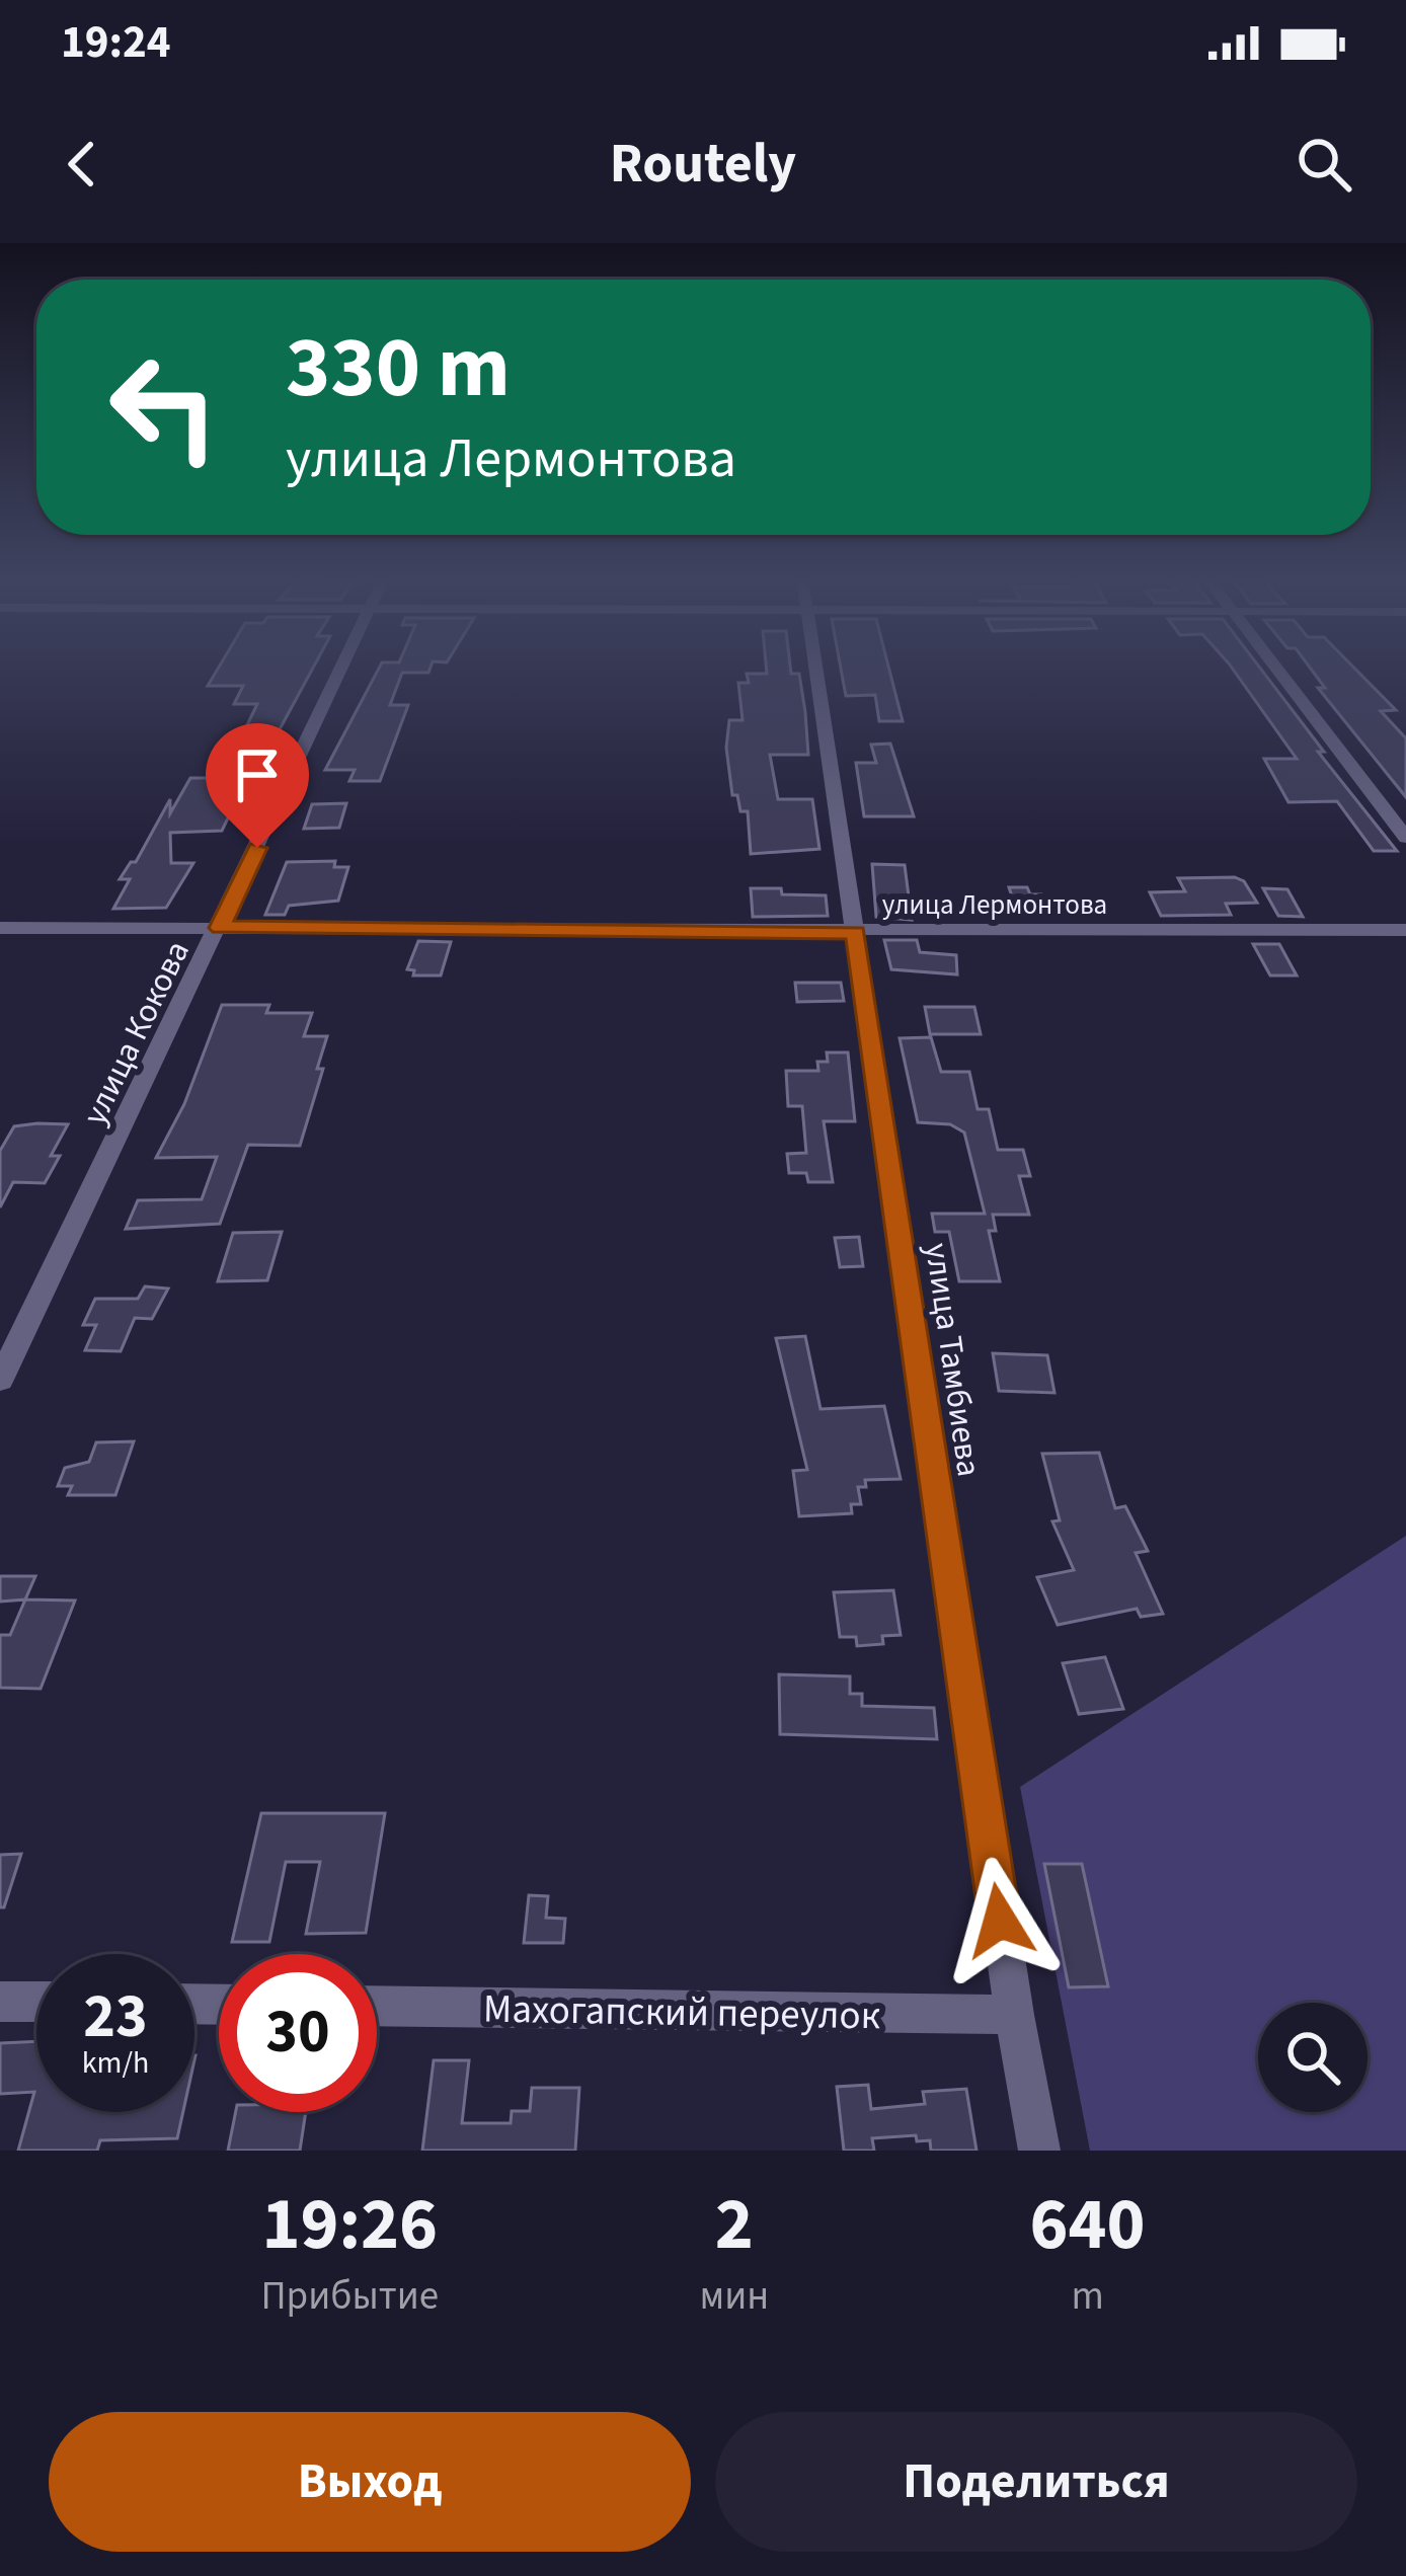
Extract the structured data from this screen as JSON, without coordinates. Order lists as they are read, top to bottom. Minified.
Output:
{"streets":{"street":["улица Лермонтова","улица Кокова","улица Тамбиева","Махогапский переулок"]},"crossings":[["улица Лермонтова","улица Кокова"],["улица Лермонтова","улица Тамбиева"],["улица Тамбиева","Махогапский переулок"]],"page":{"status":"19:24","header":"Routely","turn":["330 m","улица Лермонтова"],"speed":"23 km/h","limit":"30","eta":["19:26","Прибытие","2","мин","640","m"],"buttons":["Выход","Поделиться"]}}
